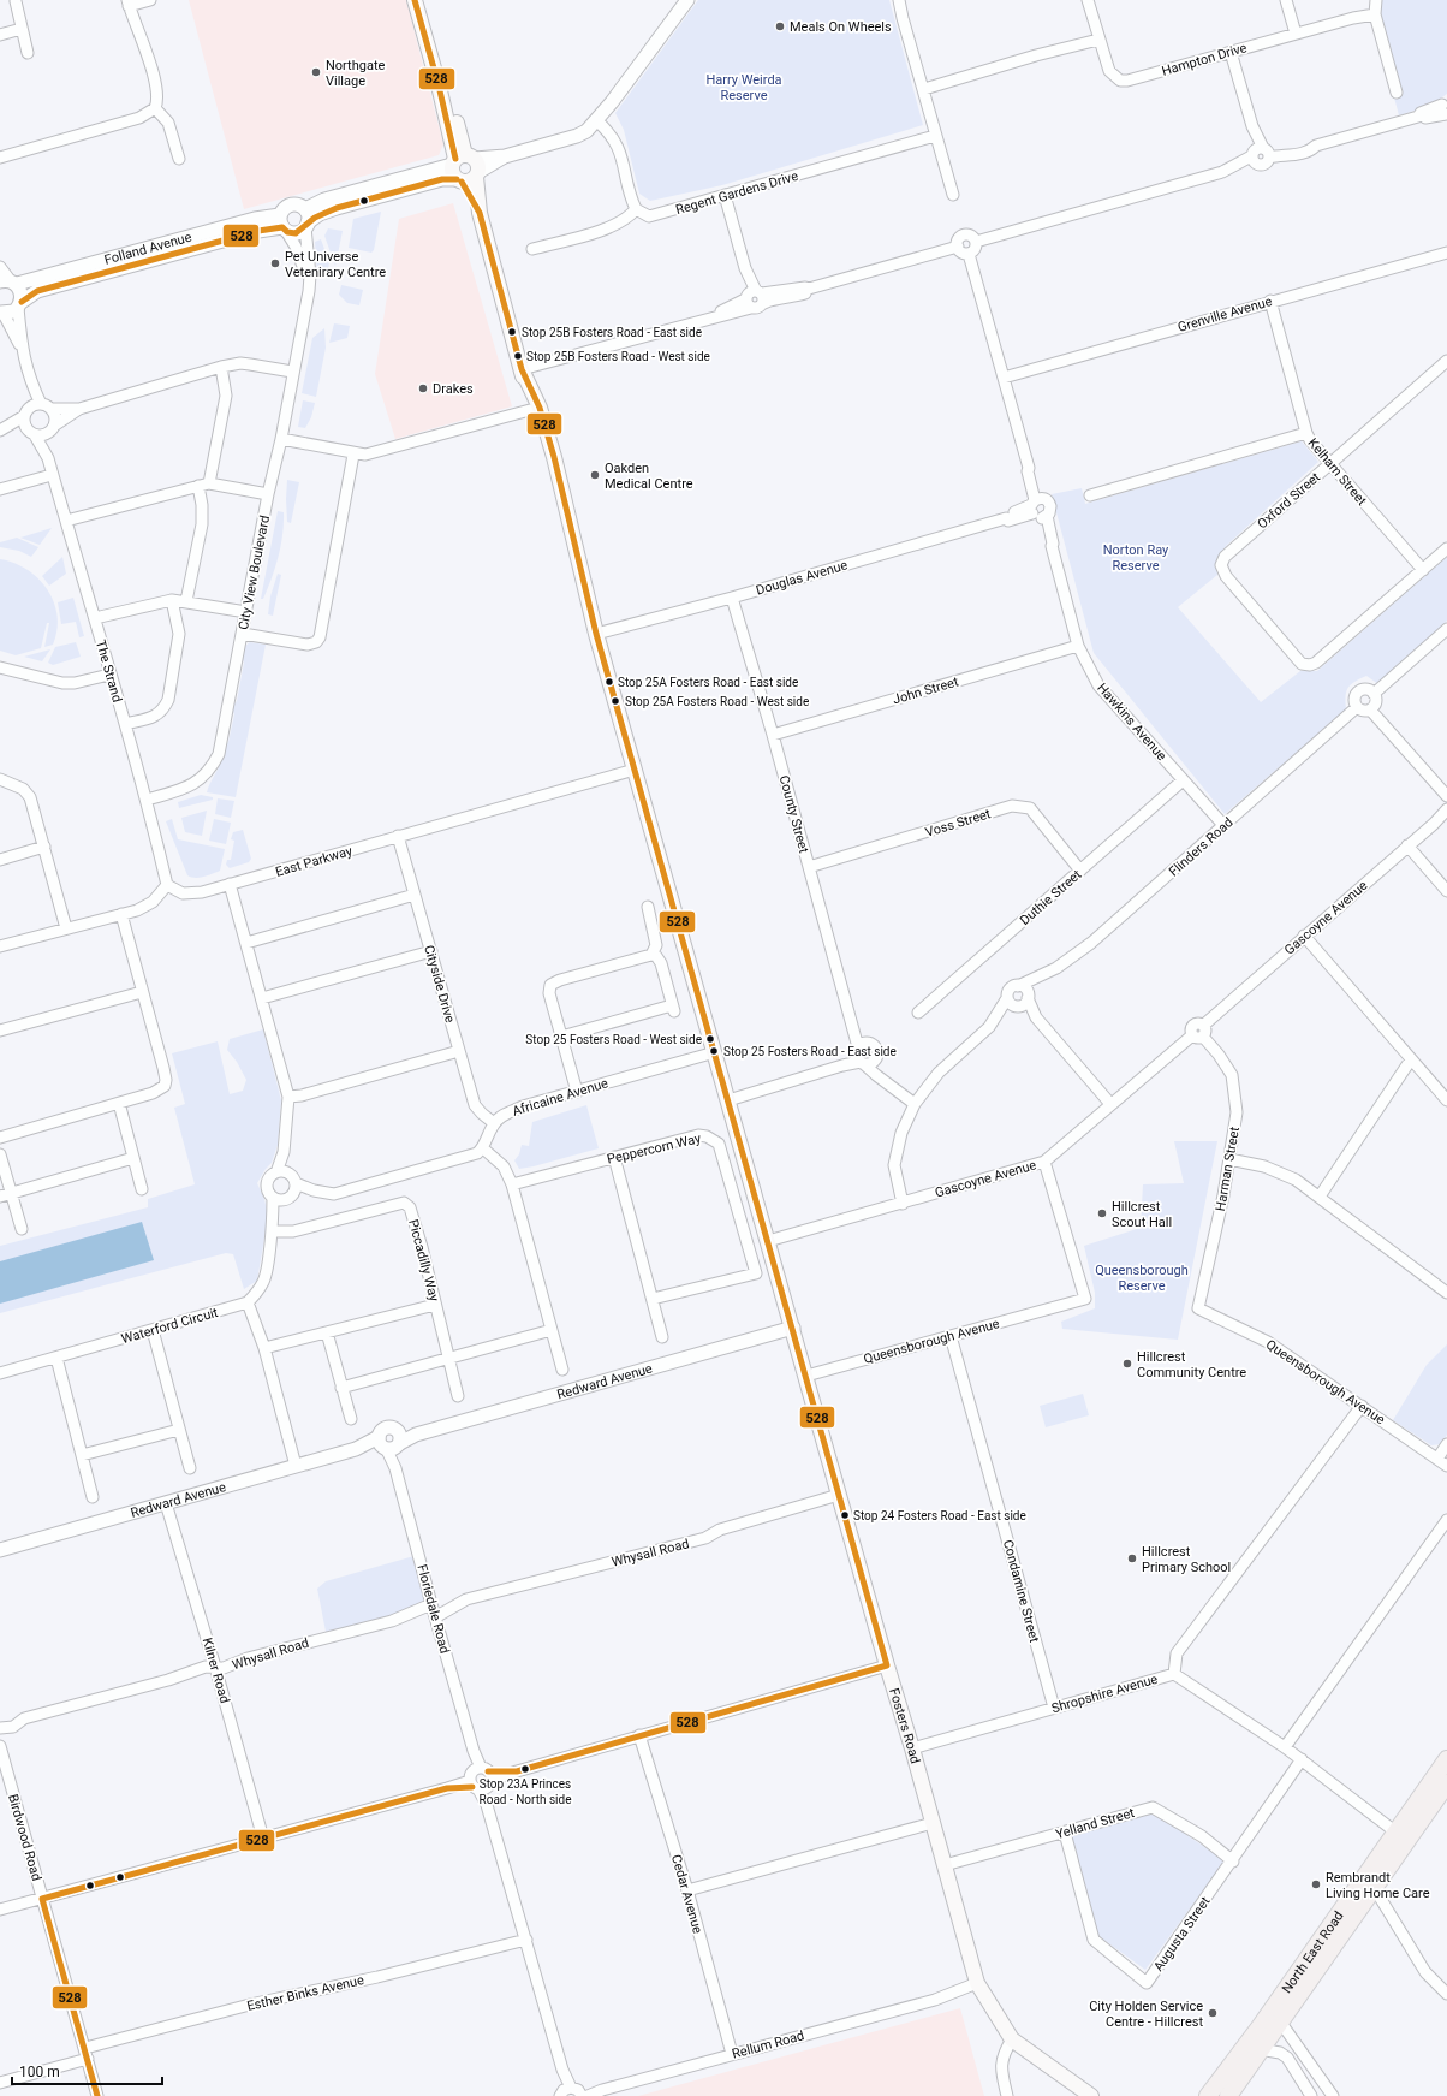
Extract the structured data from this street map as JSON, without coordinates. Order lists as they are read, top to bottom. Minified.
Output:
{"streets":{"highway":["North East Road"],"main road":["Fosters Road"],"street":["Hampton Drive","Regent Gardens Drive","Folland Avenue","Grenville Avenue","Kelham Street","Oxford Street","City View Boulevard","Douglas Avenue","The Strand","John Street","Hawkins Avenue","County Street","Voss Street","Flinders Road","East Parkway","Duthie Street","Gascoyne Avenue","Cityside Drive","Africaine Avenue","Peppercorn Way","Harman Street","Piccadilly Way","Waterford Circuit","Queensborough Avenue","Redward Avenue","Whysall Road","Condamine Street","Floriedale Road","Kilner Road","Shropshire Avenue","Yelland Street","Birdwood Road","Cedar Avenue","Augusta Street","Esther Binks Avenue","Rellum Road"]},"crossings":[["Folland Avenue","City View Boulevard"],["Grenville Avenue","Kelham Street"],["Grenville Avenue","Hawkins Avenue"],["Kelham Street","Oxford Street"],["City View Boulevard","The Strand"],["Douglas Avenue","Hawkins Avenue"],["Douglas Avenue","County Street"],["Douglas Avenue","Fosters Road"],["The Strand","East Parkway"],["John Street","Hawkins Avenue"],["John Street","County Street"],["Hawkins Avenue","Flinders Road"],["Hawkins Avenue","Duthie Street"],["County Street","Voss Street"],["Voss Street","Duthie Street"],["East Parkway","Cityside Drive"],["East Parkway","Fosters Road"],["Gascoyne Avenue","Harman Street"],["Gascoyne Avenue","Queensborough Avenue"],["Gascoyne Avenue","Fosters Road"],["Cityside Drive","Africaine Avenue"],["Africaine Avenue","Fosters Road"],["Harman Street","Queensborough Avenue"],["Queensborough Avenue","Condamine Street"],["Queensborough Avenue","Shropshire Avenue"],["Queensborough Avenue","Fosters Road"],["Redward Avenue","Floriedale Road"],["Redward Avenue","Kilner Road"],["Redward Avenue","Fosters Road"],["Whysall Road","Floriedale Road"],["Whysall Road","Kilner Road"],["Whysall Road","Fosters Road"],["Condamine Street","Shropshire Avenue"],["Floriedale Road","Esther Binks Avenue"],["Floriedale Road","Rellum Road"],["Shropshire Avenue","Fosters Road"],["Fosters Road","Yelland Street"],["Fosters Road","Rellum Road"],["Yelland Street","Augusta Street"],["Birdwood Road","Esther Binks Avenue"],["Cedar Avenue","Rellum Road"]],"parks":["Harry Weirda Reserve","Norton Ray Reserve","Queensborough Reserve"],"places":["Meals On Wheels","Northgate Village","Pet Universe Vetenirary Centre","Stop 25B Fosters Road - East side","Stop 25B Fosters Road - West side","Drakes","Oakden Medical Centre","Stop 25A Fosters Road - East side","Stop 25A Fosters Road - West side","Stop 25 Fosters Road - West side","Stop 25 Fosters Road - East side","Hillcrest Scout Hall","Hillcrest Community Centre","Stop 24 Fosters Road - East side","Hillcrest Primary School","Stop 23A Princes Road - North side","Rembrandt Living Home Care","City Holden Service Centre - Hillcrest"],"lines":["transit line 528"],"scale_bar":"100 m"}
